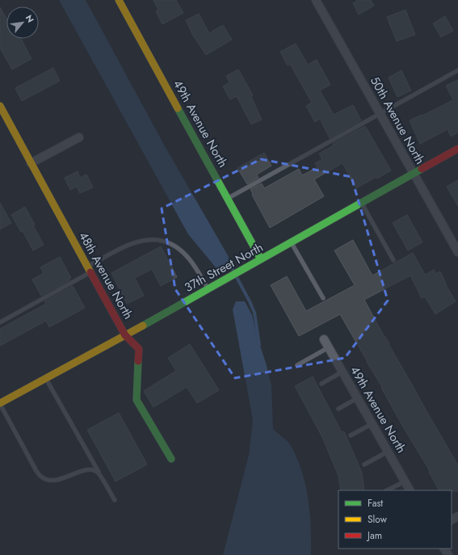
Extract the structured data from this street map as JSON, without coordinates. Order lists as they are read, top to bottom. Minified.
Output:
{"streets":{"street":["50th Avenue North","49th Avenue North","37th Street North","48th Avenue North"]},"crossings":[["50th Avenue North","37th Street North"],["49th Avenue North","37th Street North"],["37th Street North","48th Avenue North"]],"legend":["Fast","Slow","Jam"],"north":"top right"}
